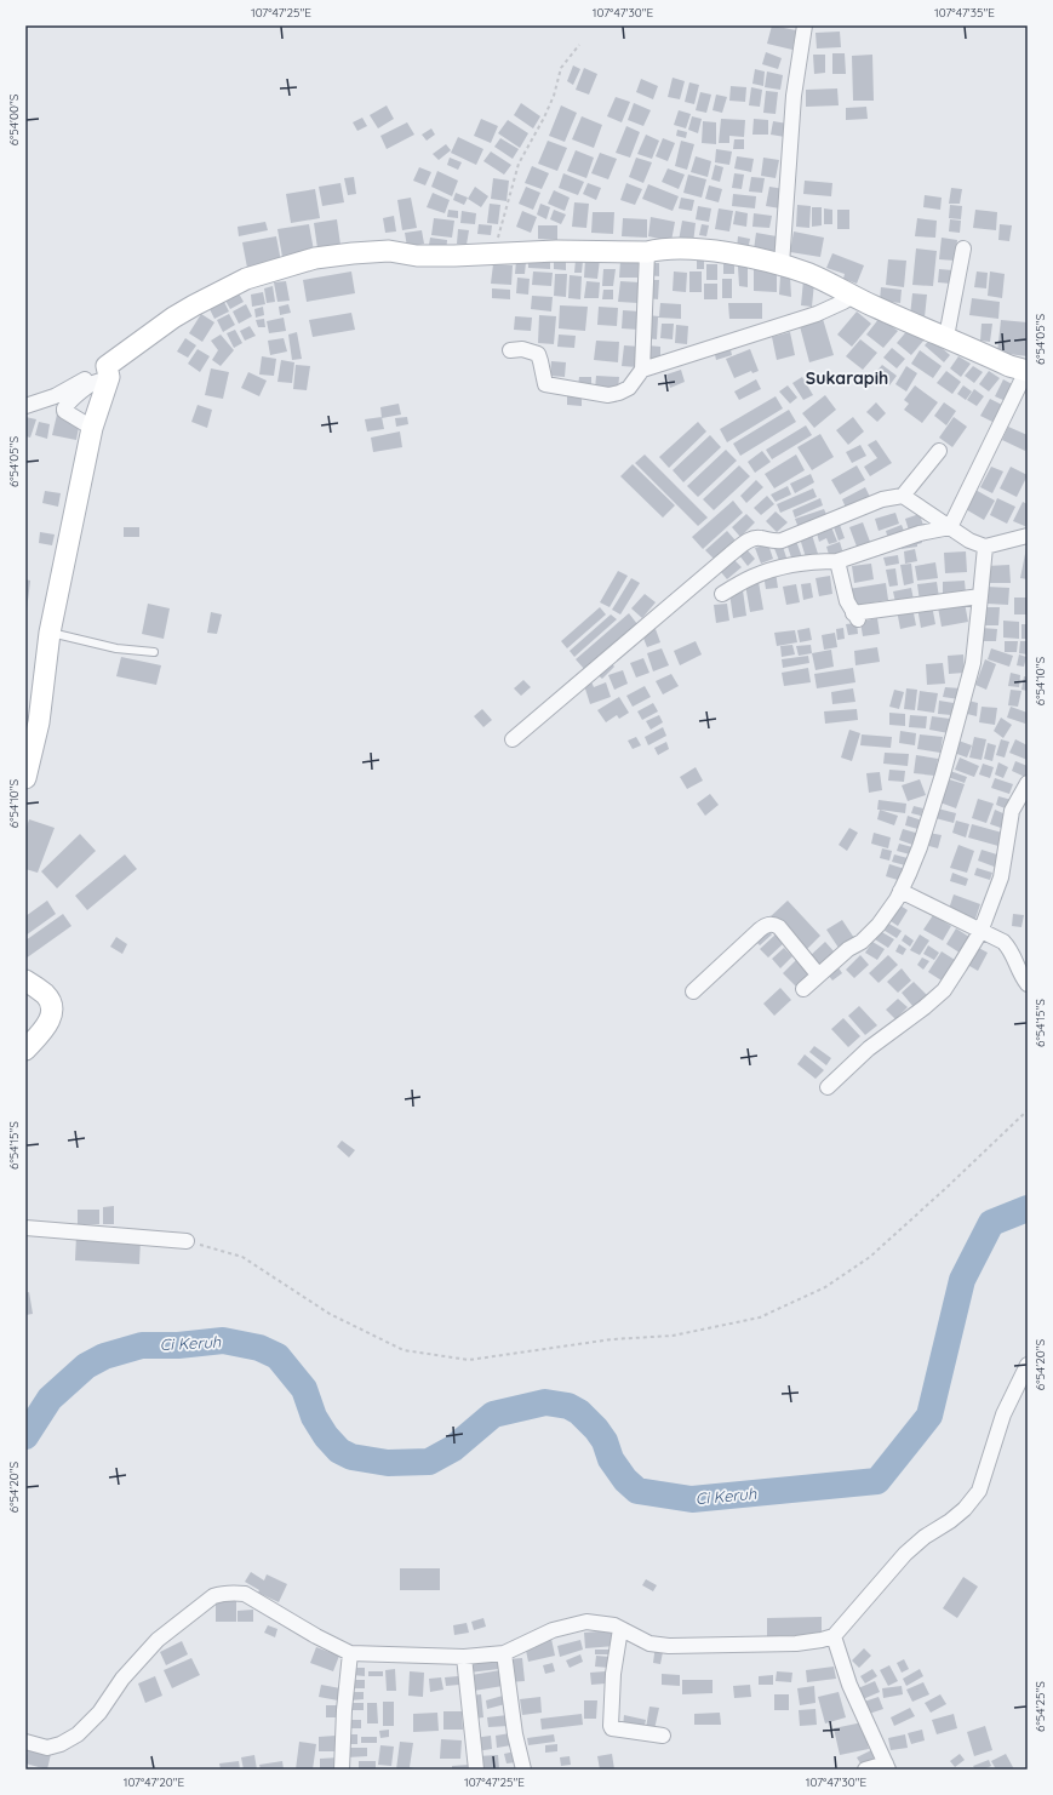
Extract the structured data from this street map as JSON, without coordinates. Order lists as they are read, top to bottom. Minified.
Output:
{"districts":["Sukarapih"],"water":["Ci Keruh"],"coordinates":["107°47'25\"E","107°47'30\"E","107°47'35\"E","6°54'00\"S","6°54'05\"S","6°54'10\"S","6°54'15\"S","6°54'20\"S","6°54'25\"S","107°47'20\"E"]}
